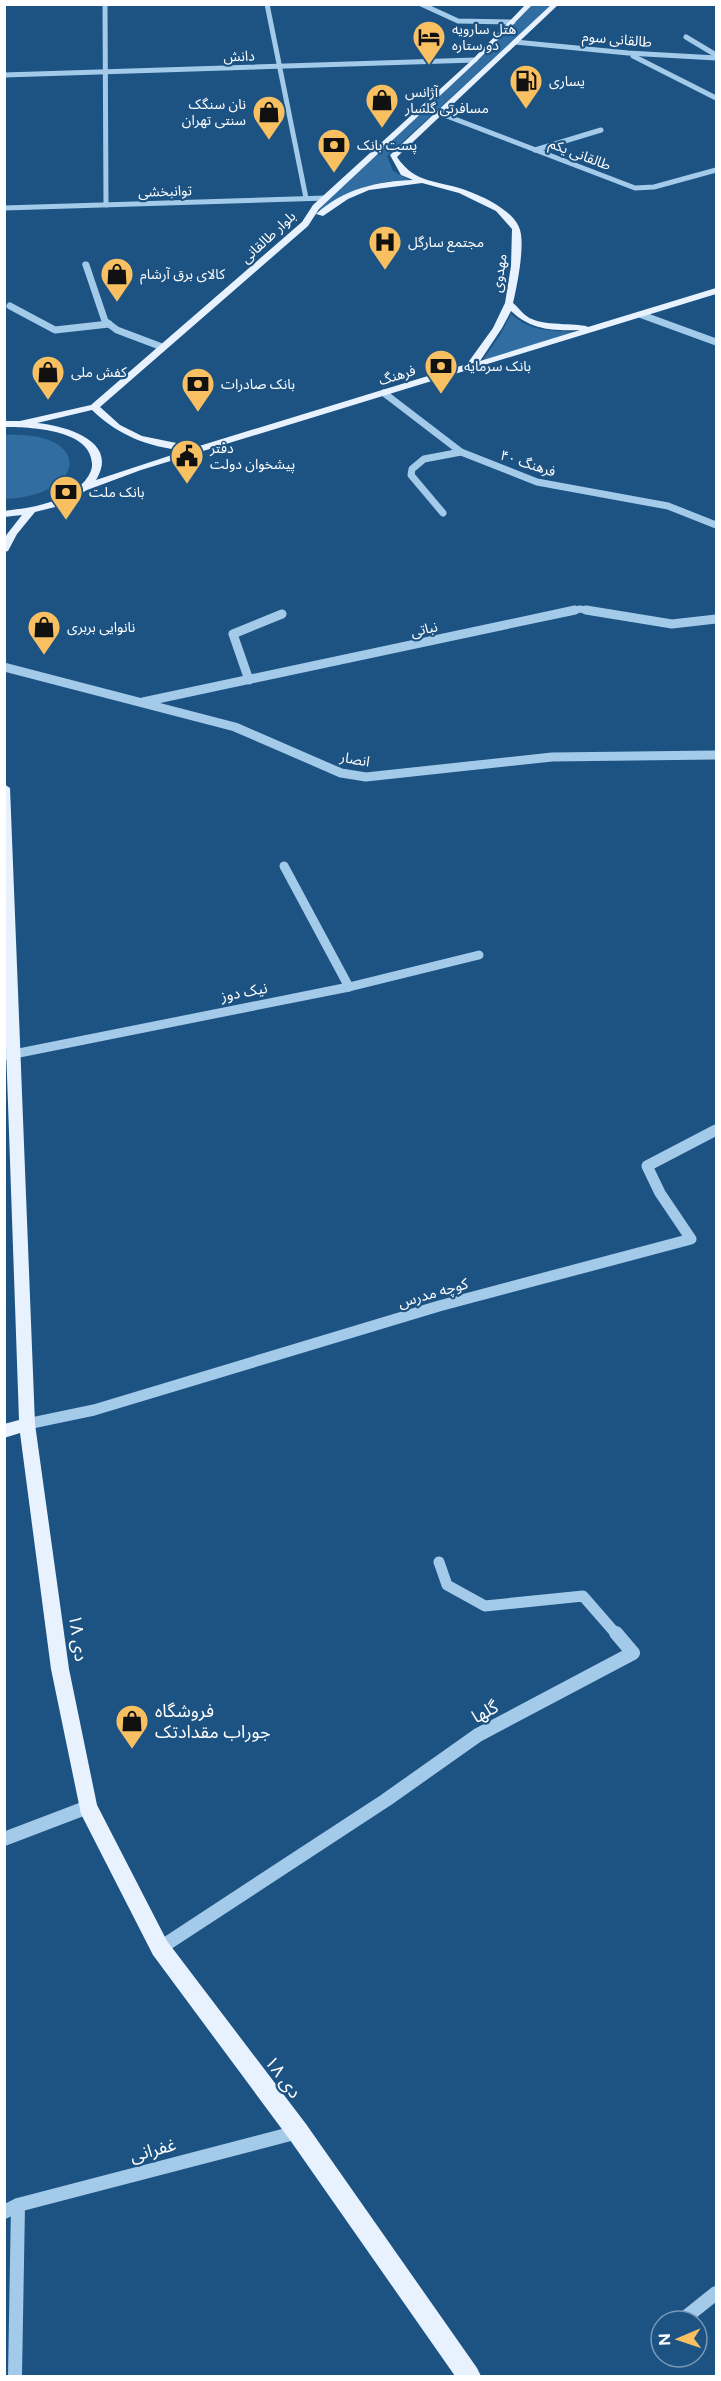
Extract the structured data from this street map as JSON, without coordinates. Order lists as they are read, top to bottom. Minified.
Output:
{"streets":{"main road":["بلوار طالقانی","مهدوی","فرهنگ","۱۸ دی"],"street":["طالقانی سوم","دانش","طالقانی یکم","توانبخشی","فرهنگ ۴۰","نباتی","انصار","نیک دوز","کوچه مدرس","گلها","غفرانی"]},"crossings":[["دانش","بلوار طالقانی"],["توانبخشی","بلوار طالقانی"],["مهدوی","فرهنگ"],["فرهنگ","فرهنگ ۴۰"],["نباتی","انصار"],["نیک دوز","۱۸ دی"],["کوچه مدرس","۱۸ دی"],["۱۸ دی","گلها"],["۱۸ دی","غفرانی"]],"places":{"hotel":["هتل سارویه دو ستاره"],"fuel station":["یساری"],"shop":["آژانس مسافرتی گلسار","نان سنگک سنتی تهران","کالای برق آرشام","کفش ملی","نانوایی بربری","فروشگاه جوراب مقدادتک"],"bank":["پست بانک","بانک سرمایه","بانک صادرات","بانک ملت"],"hospital":["مجتمع سارگل"],"public building":["دفتر پیشخوان دولت"]},"north":"left"}
